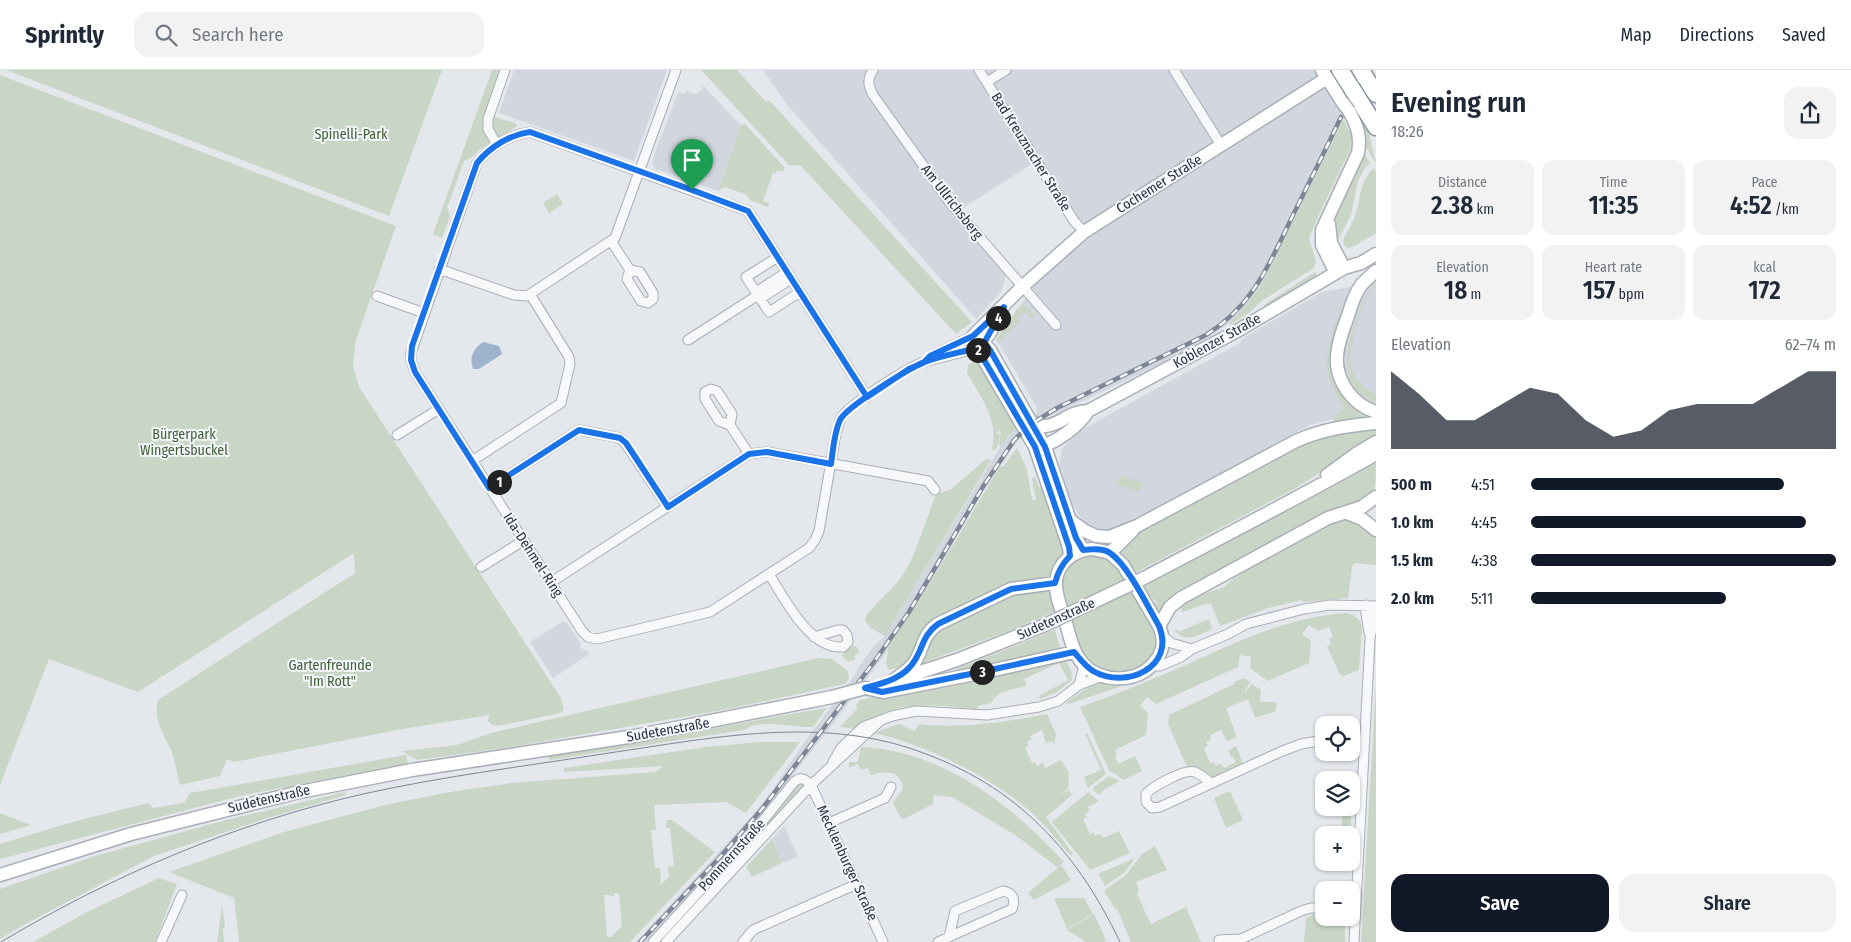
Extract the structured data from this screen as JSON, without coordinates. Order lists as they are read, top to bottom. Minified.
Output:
{"streets":{"main road":["Cochemer Straße","Koblenzer Straße","Sudetenstraße"],"street":["Bad Kreuznacher Straße","Am Ullrichsberg","Ida-Dehmel-Ring","Pommernstraße","Mecklenburger Straße"]},"crossings":[["Bad Kreuznacher Straße","Cochemer Straße"],["Cochemer Straße","Am Ullrichsberg"],["Cochemer Straße","Ida-Dehmel-Ring"],["Pommernstraße","Mecklenburger Straße"]],"parks":["Spinelli-Park","Bürgerpark Wingertsbuckel","Gartenfreunde \"Im Rott\""],"page":{"header":"Sprintly","search":"Search here","nav":["Map","Directions","Saved"],"heading":["Evening run","18:26"],"stats":[["Distance","2.38 km"],["Time","11:35"],["Pace","4:52 /km"],["Elevation","18 m"],["Heart rate","157 bpm"],["kcal","172"]],"pins":["4","2","1","3"],"chart":["Elevation","62–74 m"],"list":[{"name":"500 m","note":"4:51"},{"name":"1.0 km","note":"4:45"},{"name":"1.5 km","note":"4:38"},{"name":"2.0 km","note":"5:11"}],"map_buttons":["+","−"],"buttons":["Save","Share"]}}
